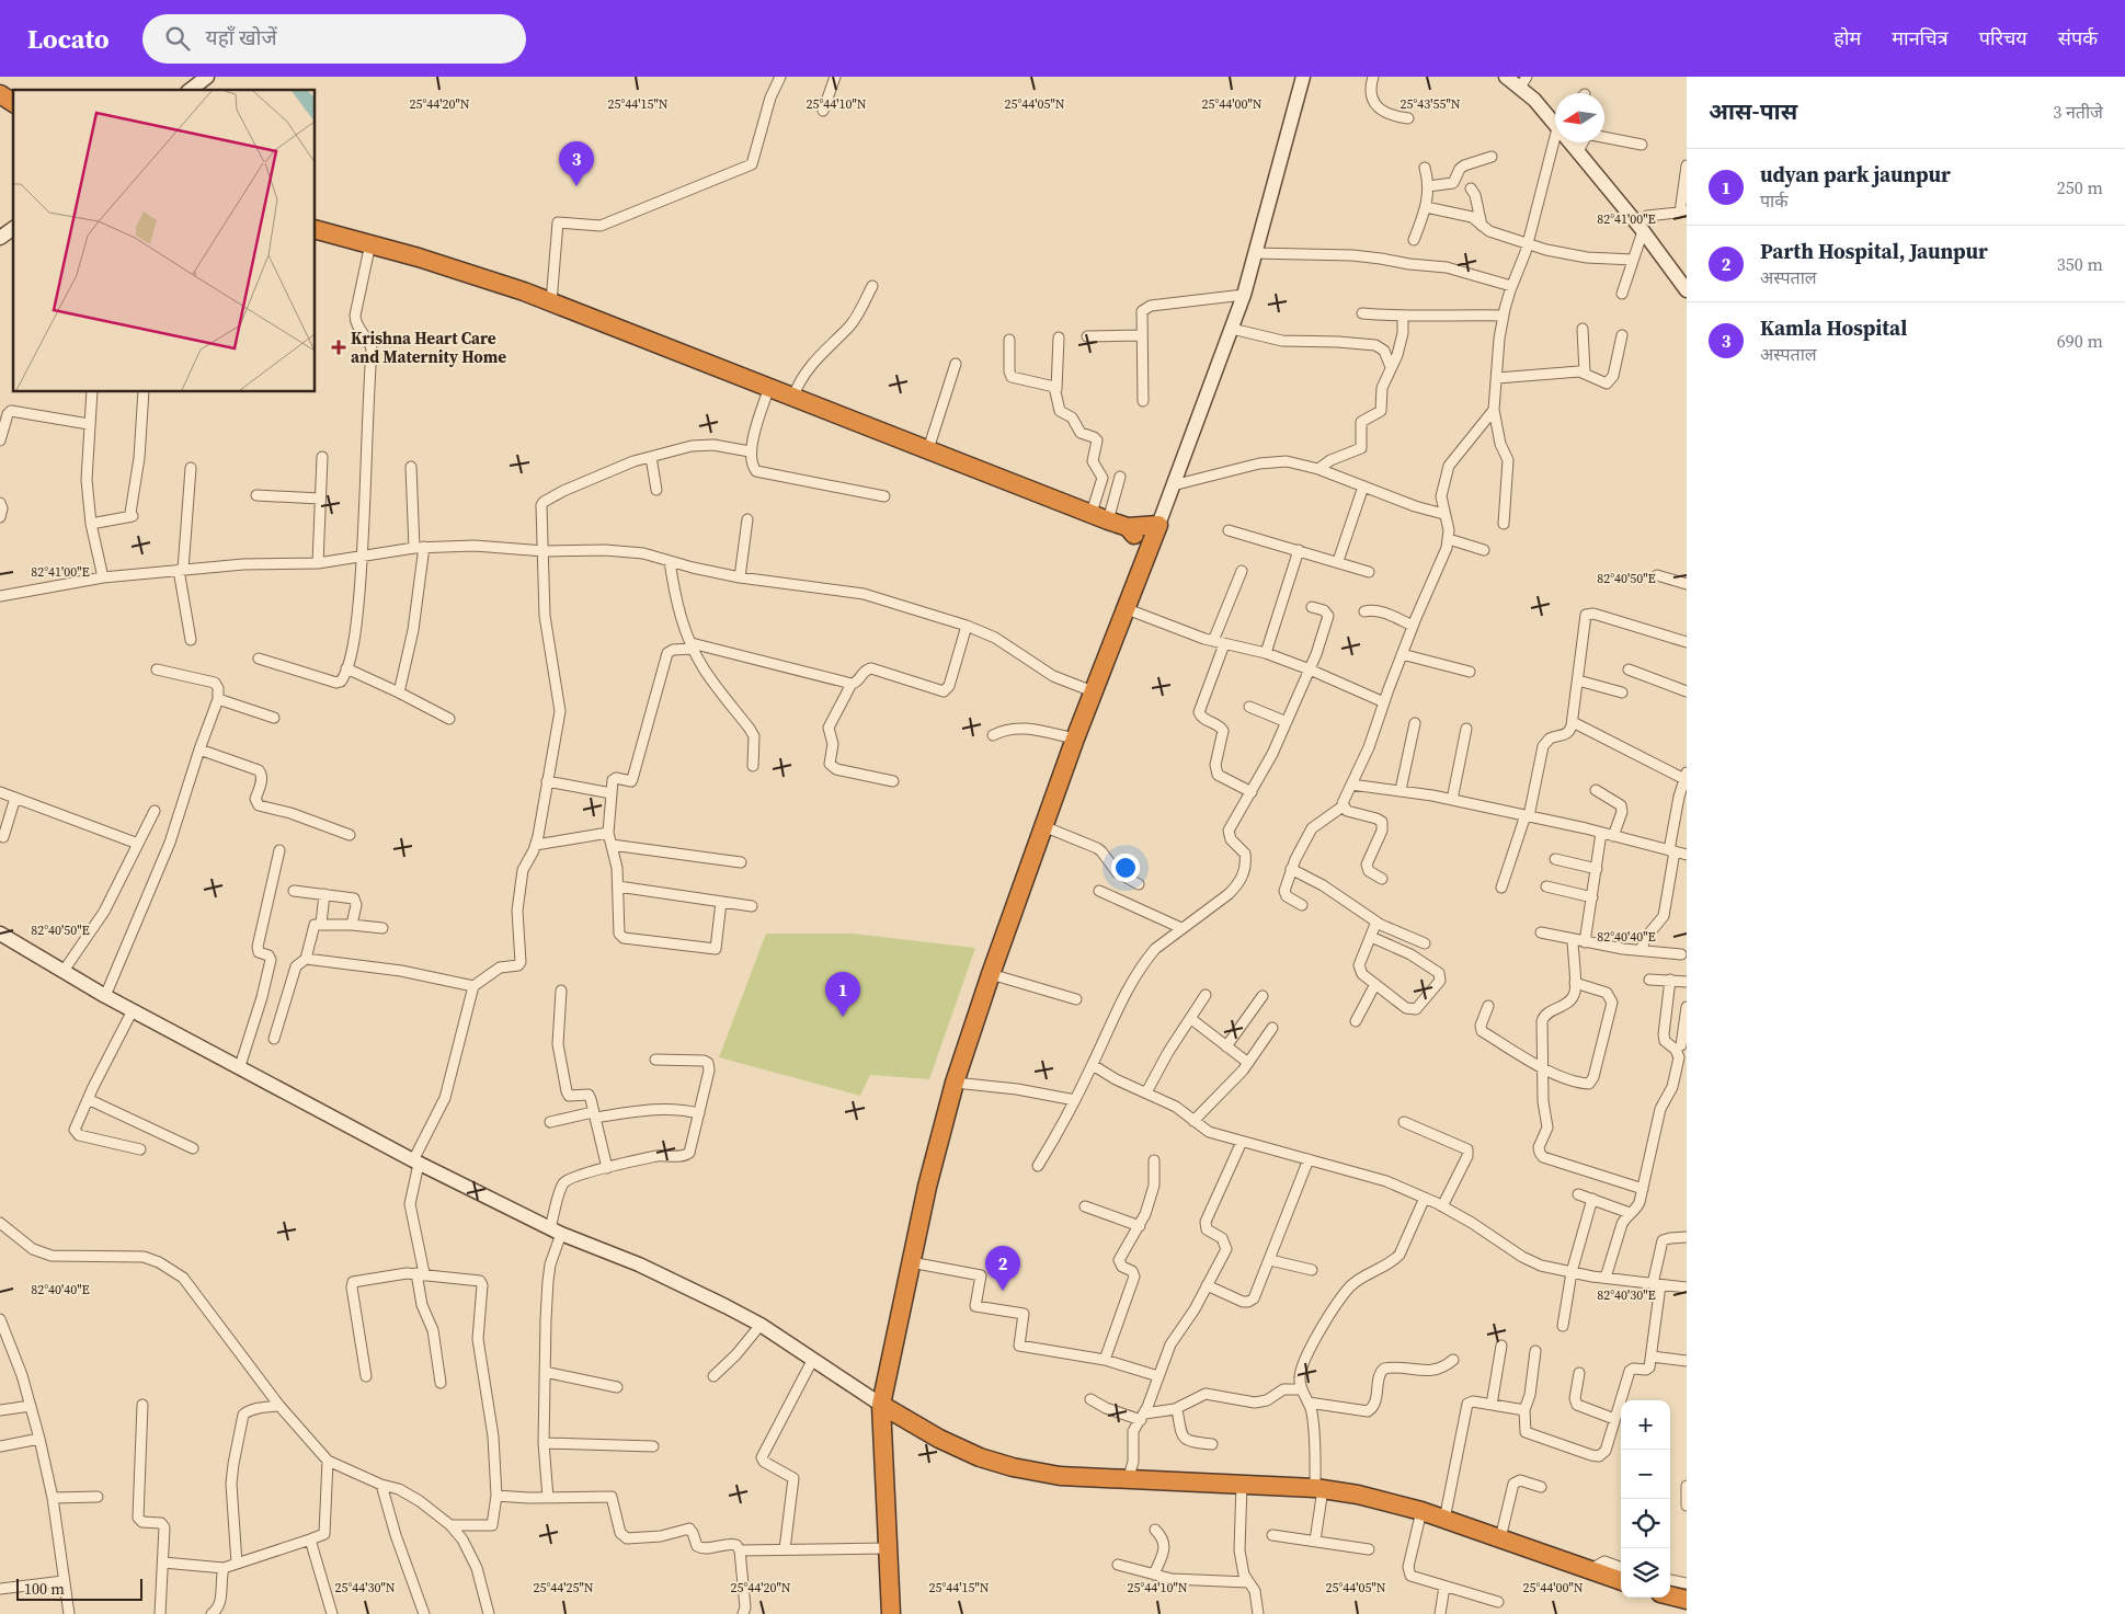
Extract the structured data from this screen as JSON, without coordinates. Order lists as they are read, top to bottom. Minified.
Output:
{"places":{"health":["Krishna Heart Care and Maternity Home"]},"scale_bar":"100 m","north":"left","page":{"header":"Locato","search":"यहाँ खोजें","nav":["होम","मानचित्र","परिचय","संपर्क"],"heading":["आस-पास","3 नतीजे"],"pins":["3","1","2"],"list":[{"mark":"1","name":"udyan park jaunpur","note":"पार्क","value":"250 m"},{"mark":"2","name":"Parth Hospital, Jaunpur","note":"अस्पताल","value":"350 m"},{"mark":"3","name":"Kamla Hospital","note":"अस्पताल","value":"690 m"}],"map_buttons":["+","−"],"scale":"100 m"},"coordinates":["25°44'20\"N","25°44'15\"N","25°44'10\"N","25°44'05\"N","25°44'00\"N","25°43'55\"N","82°41'00\"E","82°40'50\"E","82°40'40\"E","82°40'30\"E","25°44'30\"N","25°44'25\"N"]}
